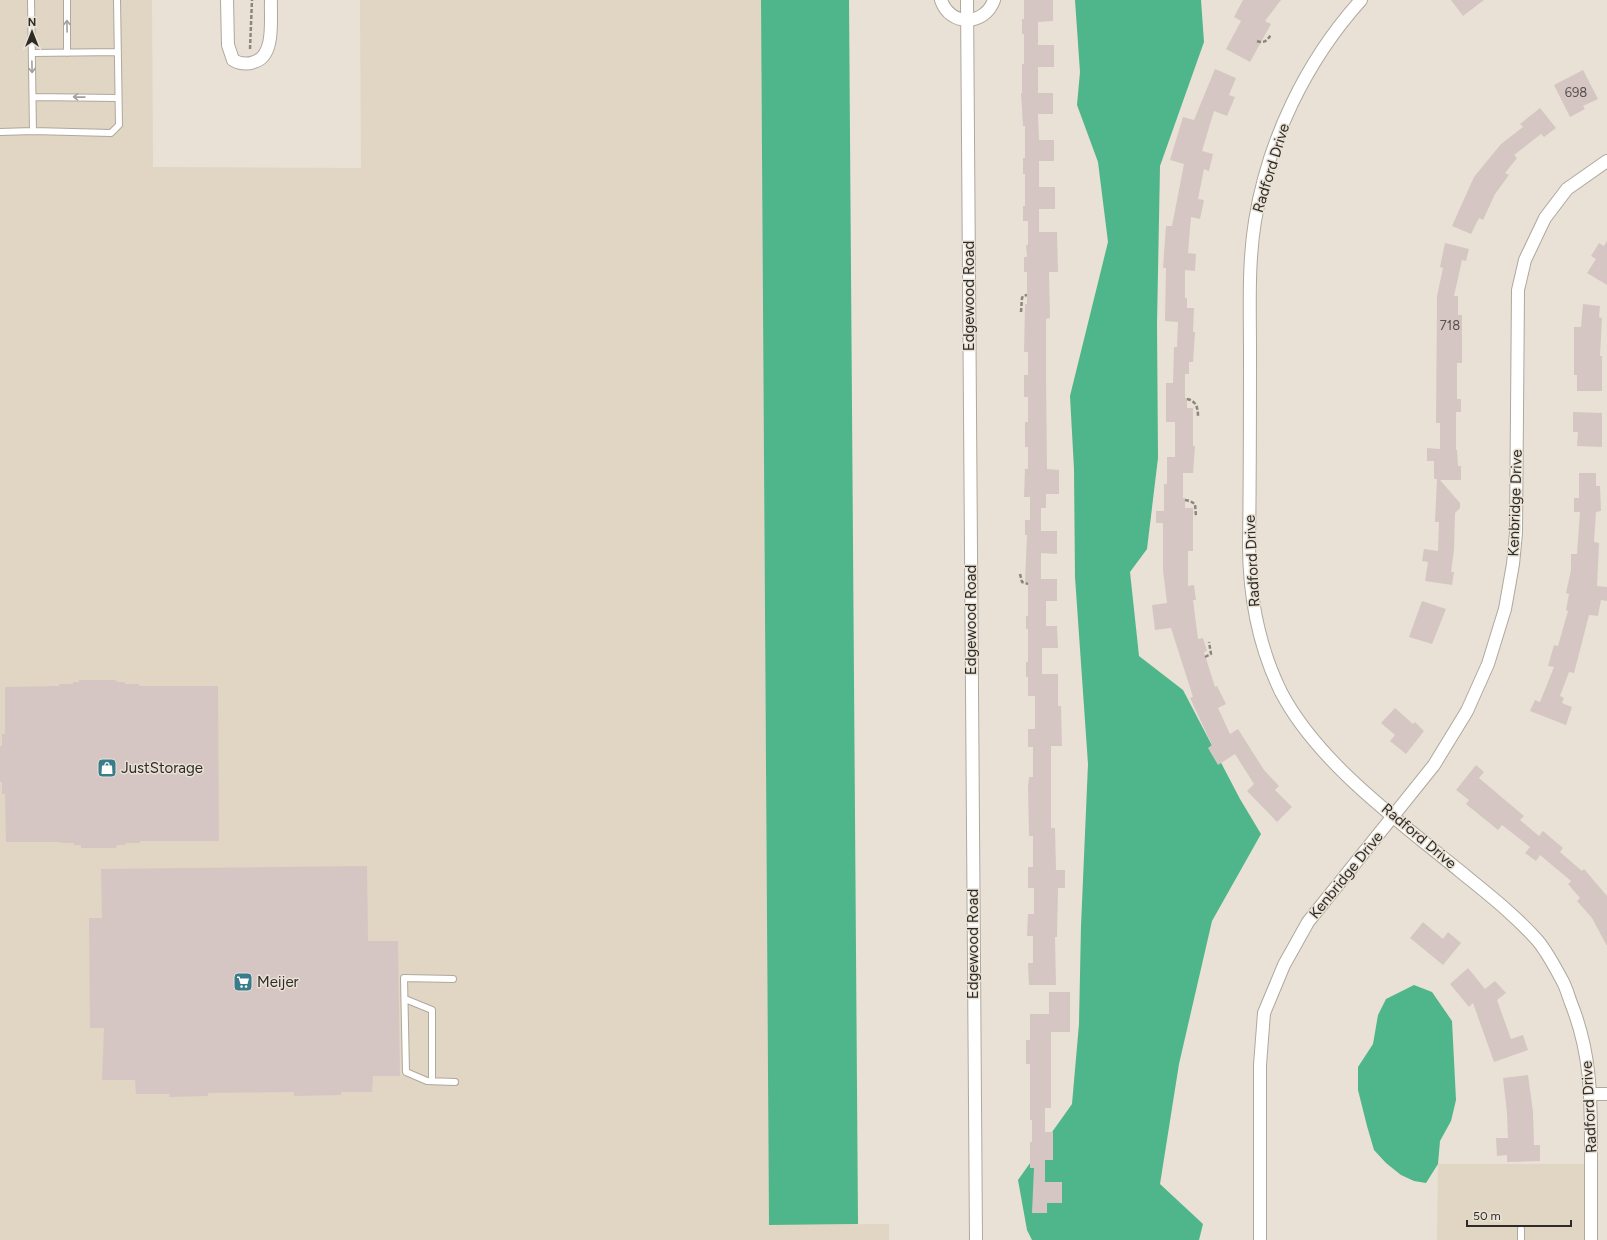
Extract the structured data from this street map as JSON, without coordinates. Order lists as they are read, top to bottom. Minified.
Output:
{"streets":{"street":["Radford Drive","Edgewood Road","Kenbridge Drive"]},"crossings":[["Radford Drive","Kenbridge Drive"]],"places":{"shop":["JustStorage"],"supermarket":["Meijer"]},"house_numbers":["698","718"],"scale_bar":"50 m","north":"top"}
